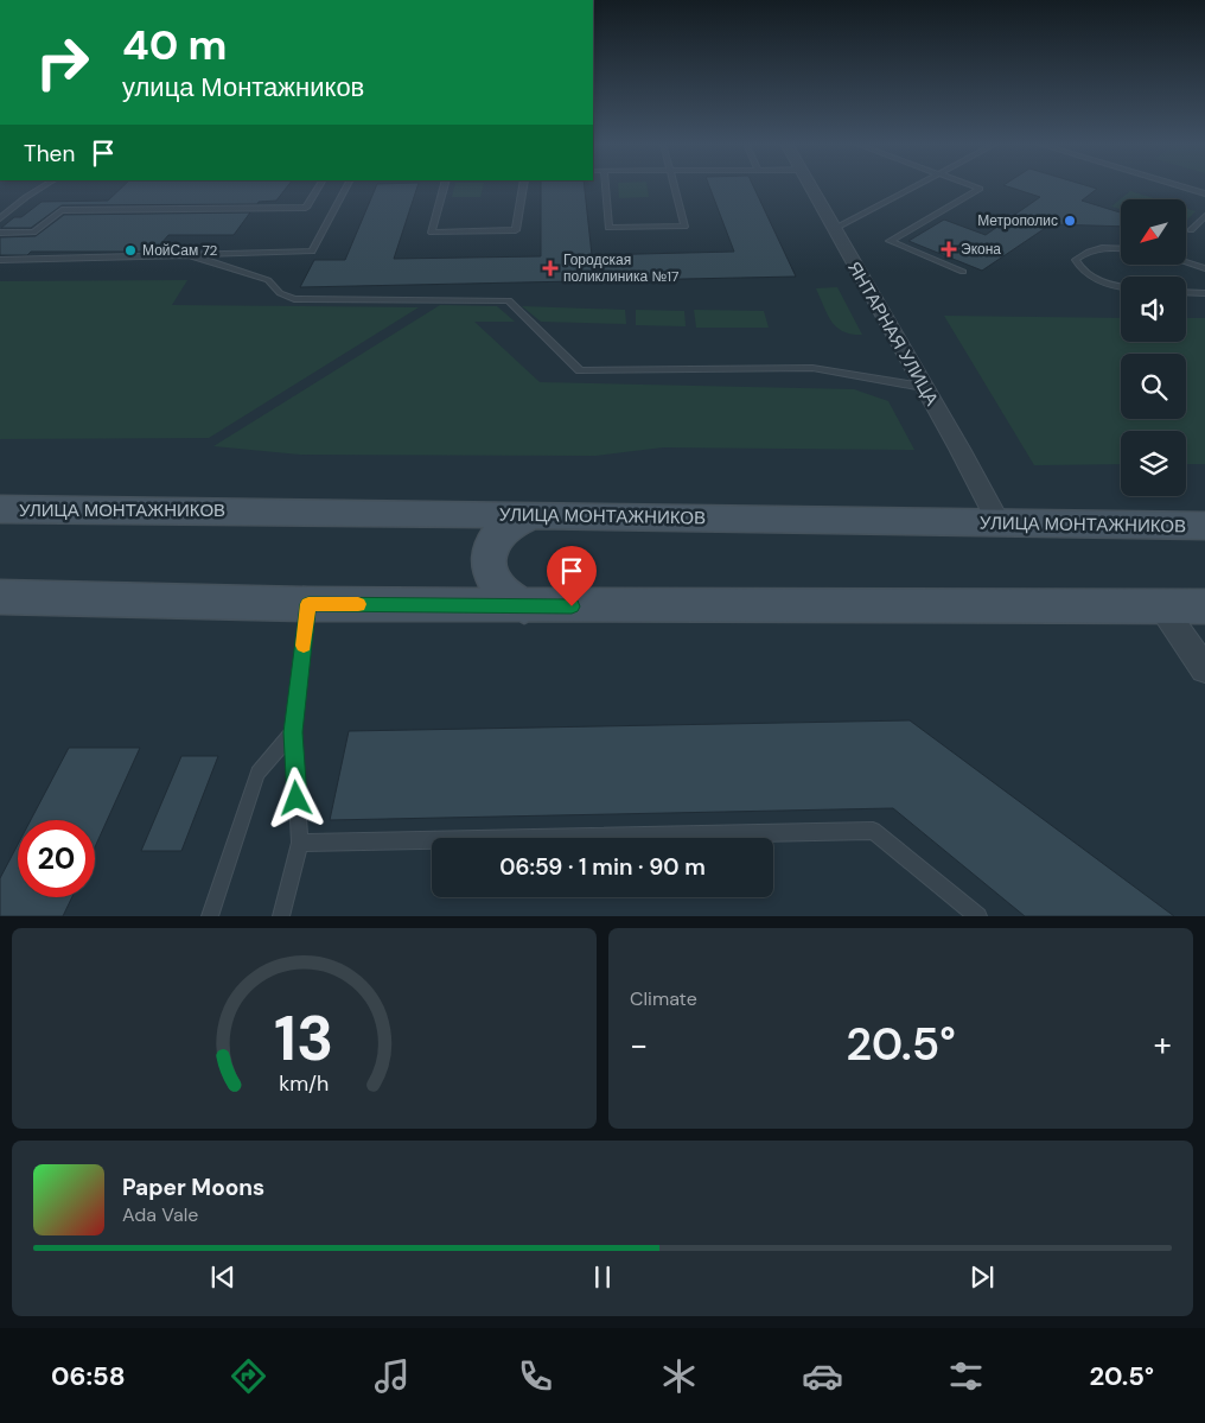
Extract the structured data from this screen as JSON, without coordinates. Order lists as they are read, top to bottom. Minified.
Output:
{"streets":{"main road":["УЛИЦА МОНТАЖНИКОВ"],"street":["ЯНТАРНАЯ УЛИЦА"]},"crossings":[["ЯНТАРНАЯ УЛИЦА","УЛИЦА МОНТАЖНИКОВ"]],"places":{"other":["Метрополис","МойСам 72"],"health":["Экона","Городская поликлиника №17"]},"north":"bottom left","page":{"turn":["40 m","улица Монтажников"],"then":"Then","limit":"20","trip":"06:59 · 1 min · 90 m","tile":"Climate","heat":["−","20.5°","+"],"song":["Paper Moons","Ada Vale"],"tabs":["06:58","20.5°"],"gauge":["13","km/h"]}}
